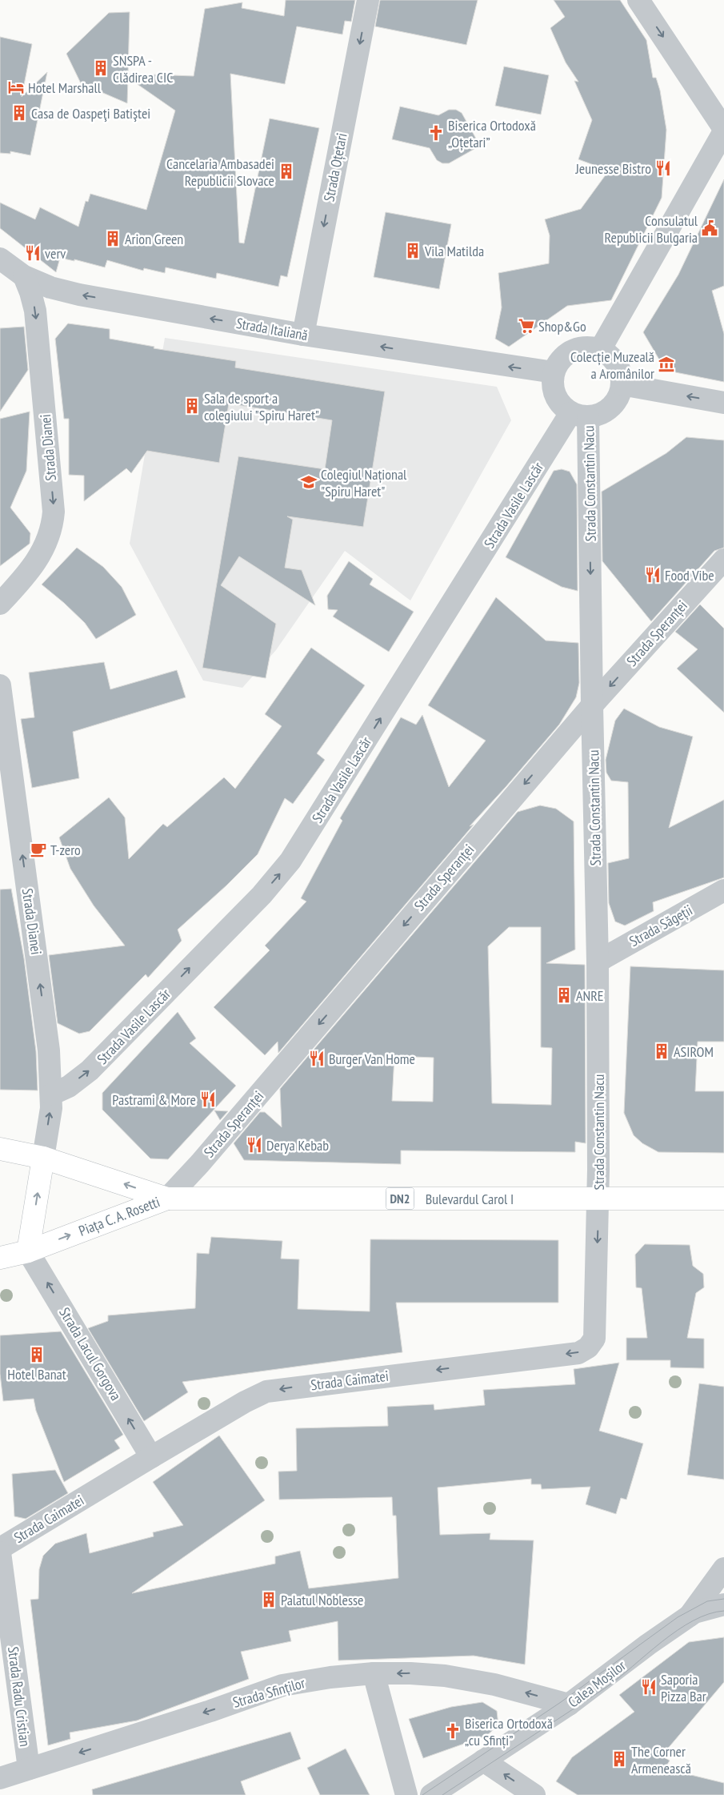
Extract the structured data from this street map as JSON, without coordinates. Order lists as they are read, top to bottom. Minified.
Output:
{"streets":{"main road":["DN2","Bulevardul Carol I","Piața C. A. Rosetti"],"street":["Strada Oțetari","Strada Italiană","Strada Dianei","Strada Constantin Nacu","Strada Vasile Lascăr","Strada Speranței","Strada Săgeții","Strada Lacul Gorgova","Strada Caimatei","Calea Moșilor","Strada Sfinților","Strada Radu Cristian"]},"crossings":[["Strada Oțetari","Strada Italiană"],["Strada Italiană","Strada Dianei"],["Strada Italiană","Strada Constantin Nacu"],["Strada Italiană","Strada Vasile Lascăr"],["Strada Dianei","Strada Vasile Lascăr"],["Strada Dianei","Piața C. A. Rosetti"],["Strada Constantin Nacu","Strada Vasile Lascăr"],["Strada Constantin Nacu","Strada Speranței"],["Strada Constantin Nacu","Strada Săgeții"],["Strada Constantin Nacu","Bulevardul Carol I"],["Strada Constantin Nacu","Strada Caimatei"],["Strada Speranței","Bulevardul Carol I"],["Strada Speranței","Piața C. A. Rosetti"],["Bulevardul Carol I","Piața C. A. Rosetti"],["Bulevardul Carol I","Strada Caimatei"],["Piața C. A. Rosetti","Strada Lacul Gorgova"],["Strada Lacul Gorgova","Strada Caimatei"],["Calea Moșilor","Strada Sfinților"],["Strada Sfinților","Strada Radu Cristian"]],"one_way":["Strada Oțetari","Strada Italiană","Strada Constantin Nacu","Strada Vasile Lascăr","Strada Speranței","Strada Lacul Gorgova","Strada Caimatei","Strada Sfinților"],"places":{"building":["SNSPA - Clădirea CIC","Casa de Oaspeţi Batiştei","Cancelaria Ambasadei Republicii Slovace","Arion Green","Vila Matilda","Sala de sport a colegiului \"Spiru Haret\"","ANRE","ASIROM","Hotel Banat","Palatul Noblesse","The Corner Armenească"],"hotel":["Hotel Marshall"],"church":["Biserica Ortodoxă „Oțetari”","Biserica Ortodoxă „cu Sfinți”"],"restaurant":["Jeunesse Bistro","verv","Food Vibe","Burger Van Home","Pastrami & More","Derya Kebab","Saporia Pizza Bar"],"public building":["Consulatul Republicii Bulgaria"],"supermarket":["Shop&Go"],"museum":["Colecție Muzeală a Aromânilor"],"school or university":["Colegiul Național \"Spiru Haret\""],"cafe":["T-zero"]}}
